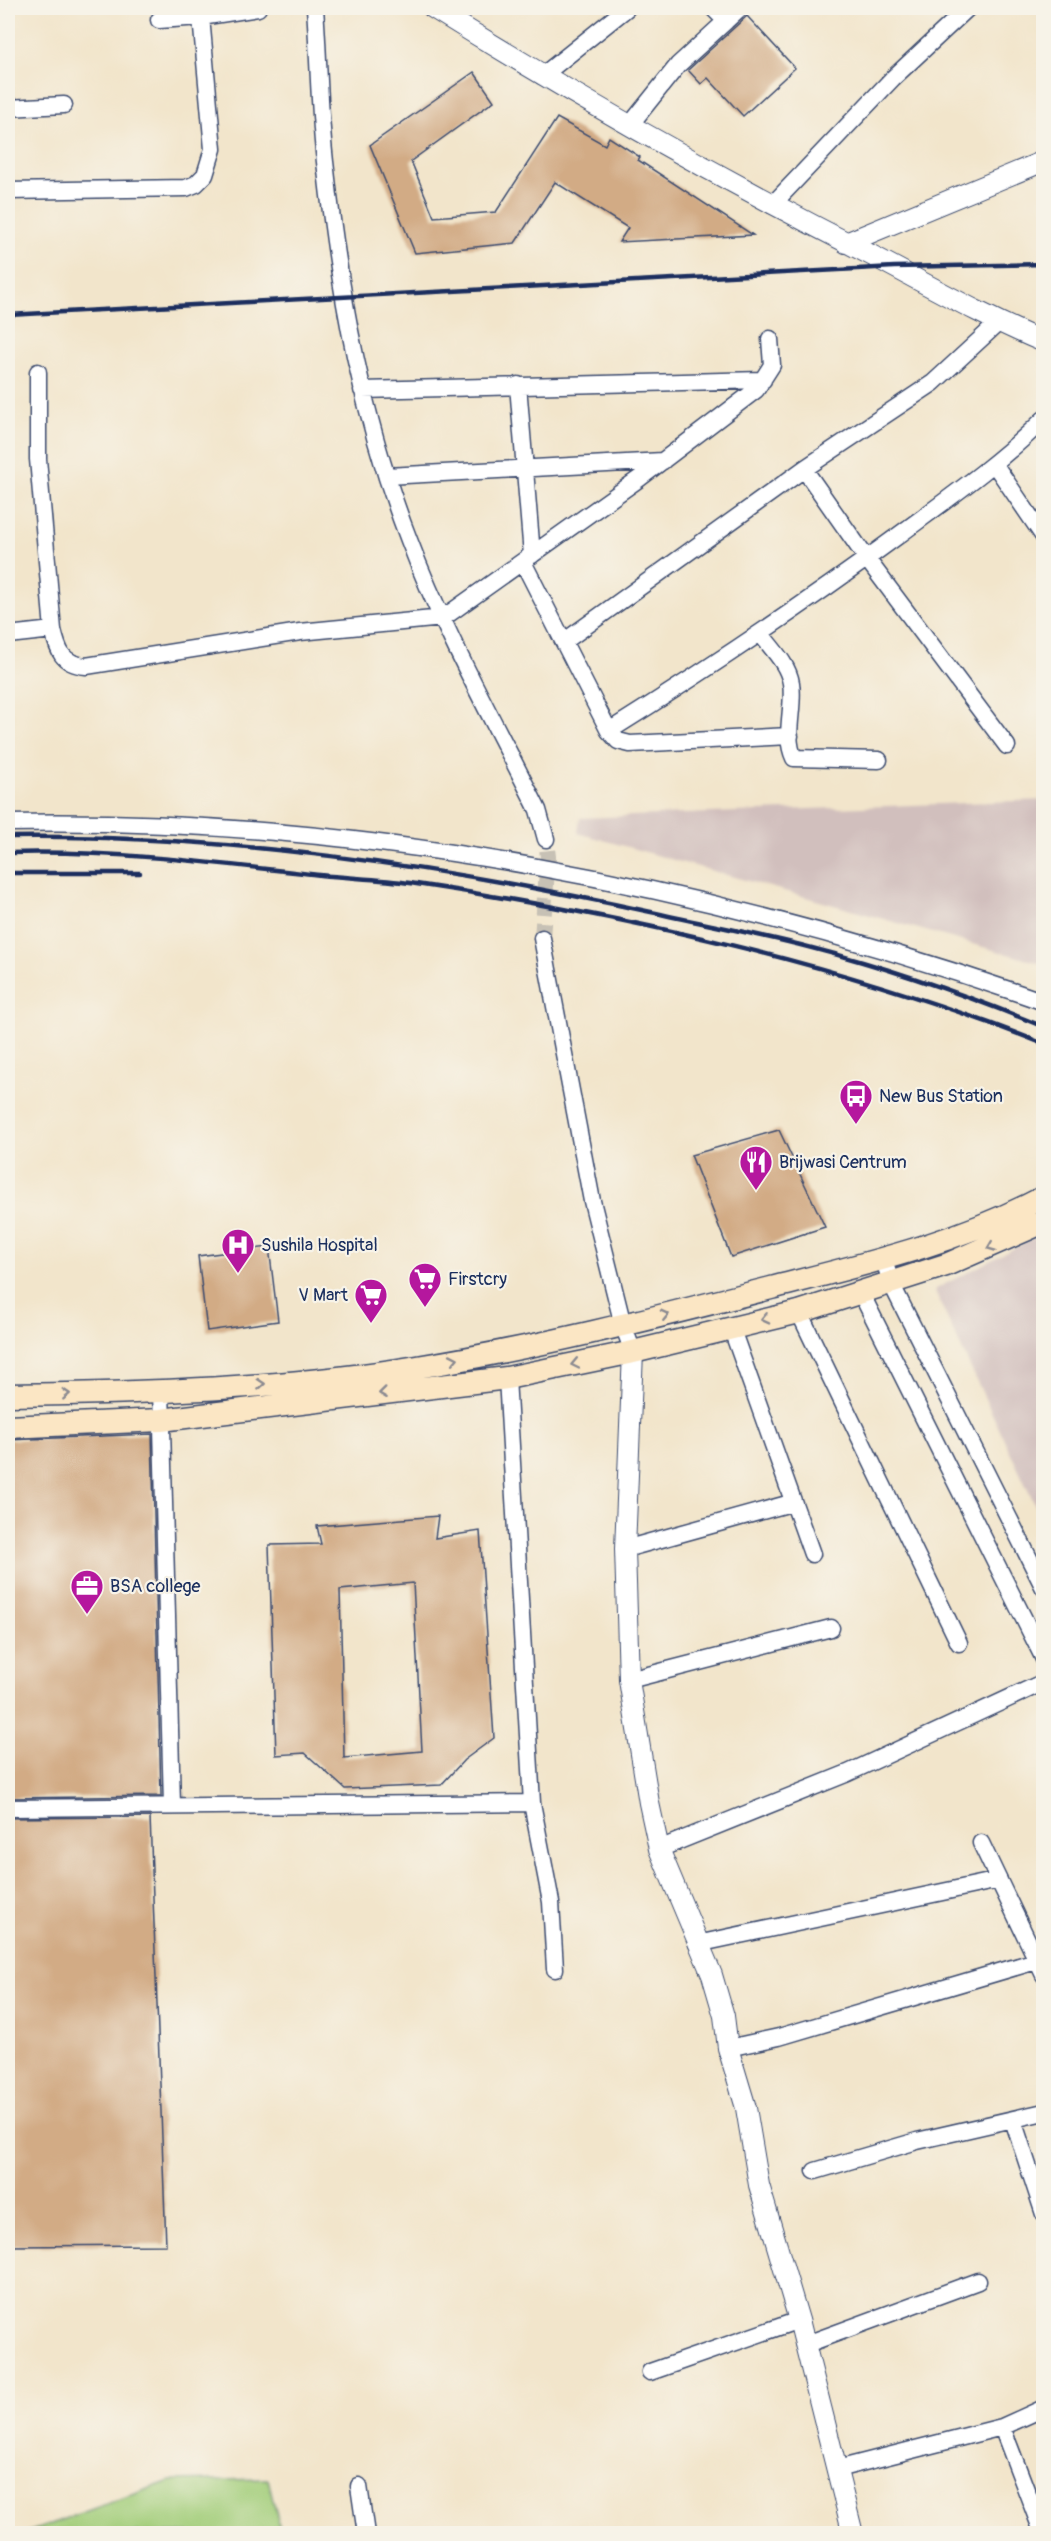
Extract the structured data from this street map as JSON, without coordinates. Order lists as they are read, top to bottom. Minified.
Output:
{"places":{"bus stop":["New Bus Station"],"restaurant":["Brijwasi Centrum"],"hospital":["Sushila Hospital"],"supermarket":["Firstcry","V Mart"],"office":["BSA college"]}}
